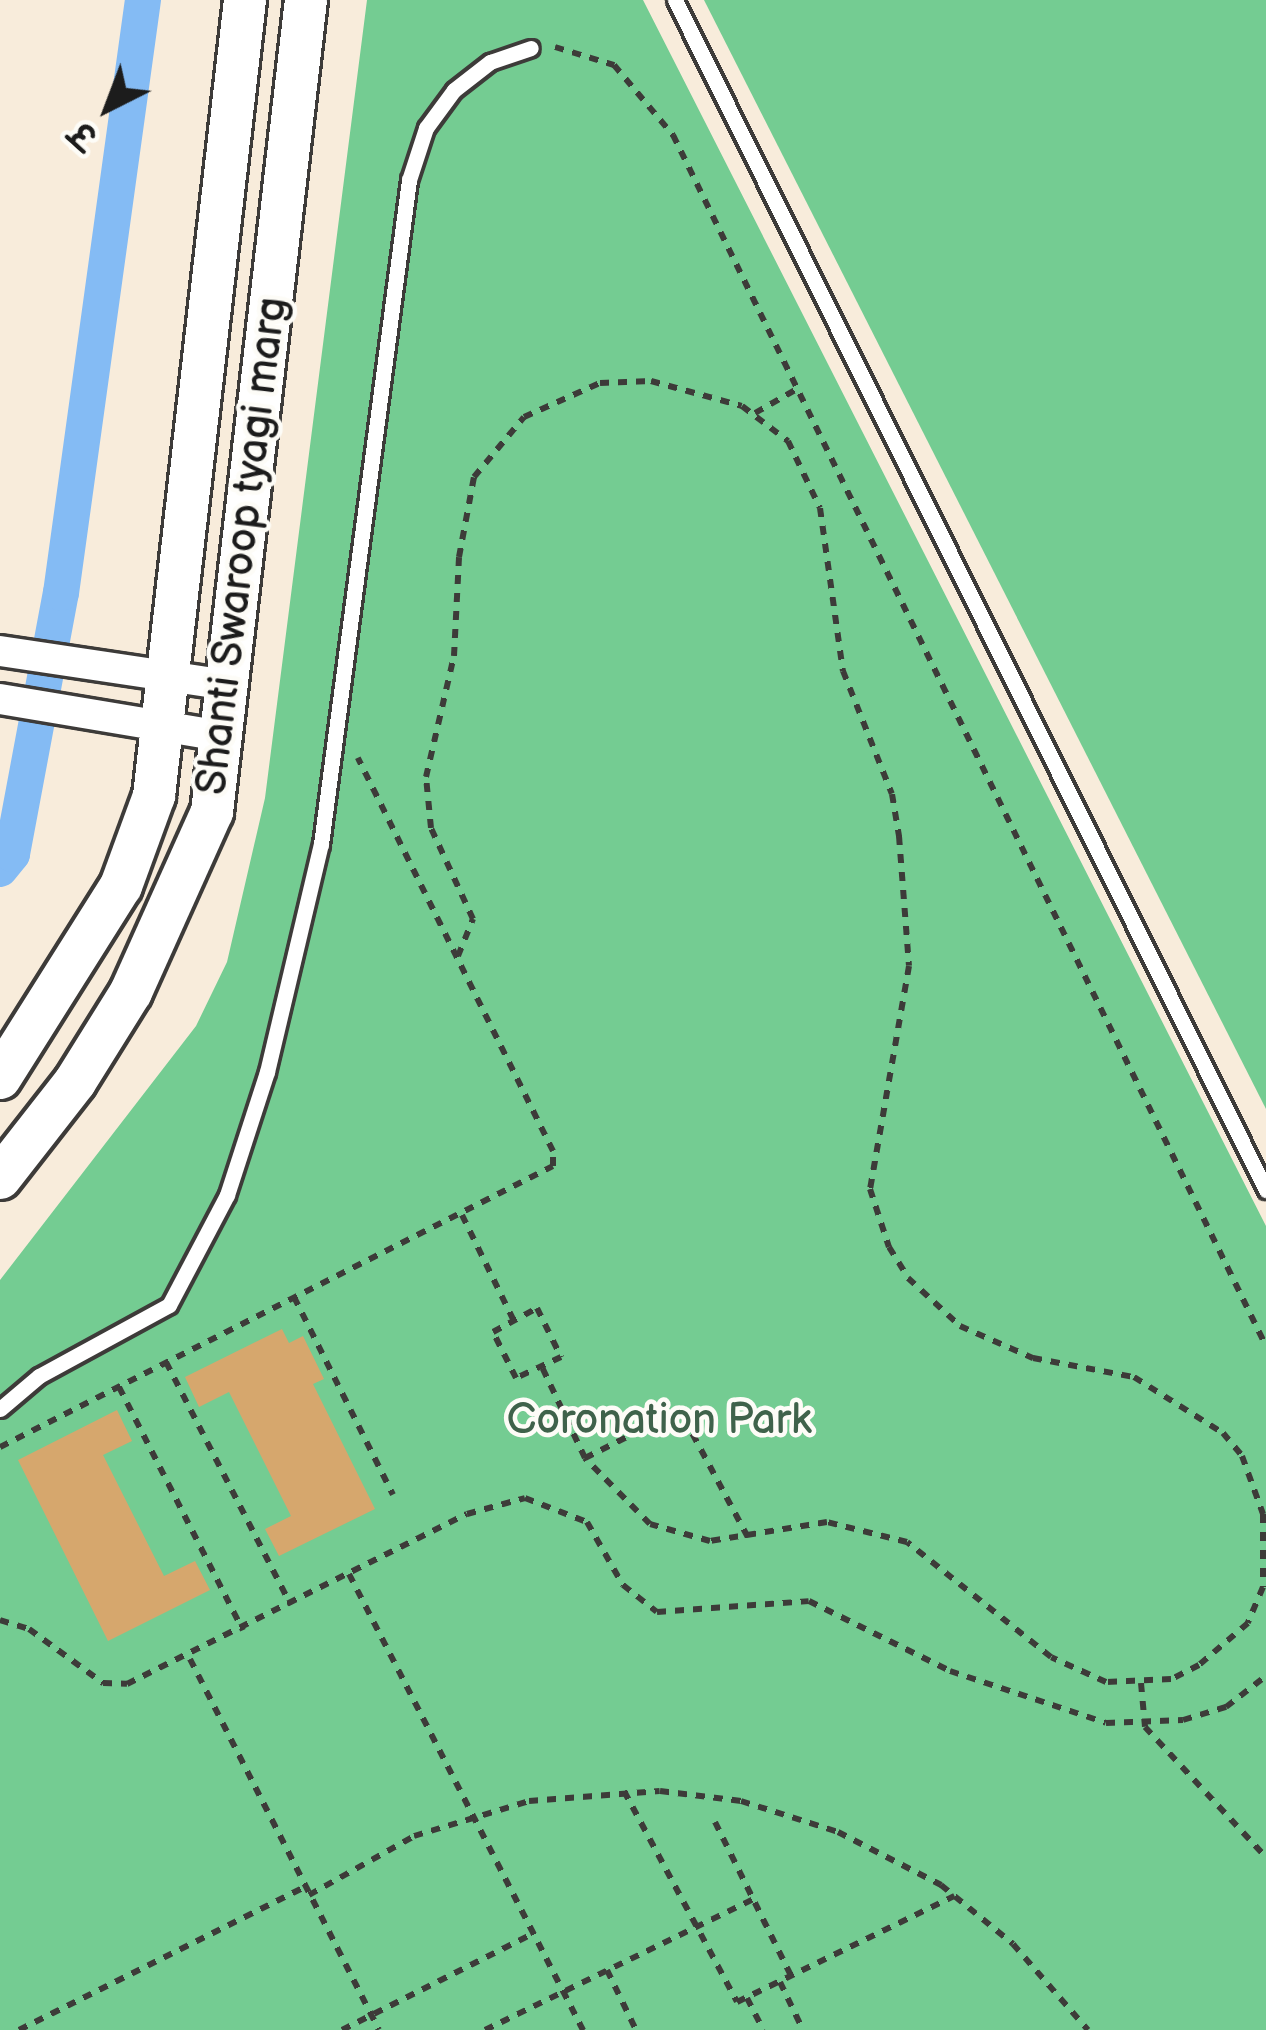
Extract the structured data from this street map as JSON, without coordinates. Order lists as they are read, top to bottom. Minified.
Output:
{"streets":{"main road":["Shanti Swaroop tyagi marg"]},"parks":["Coronation Park"],"north":"bottom left"}
